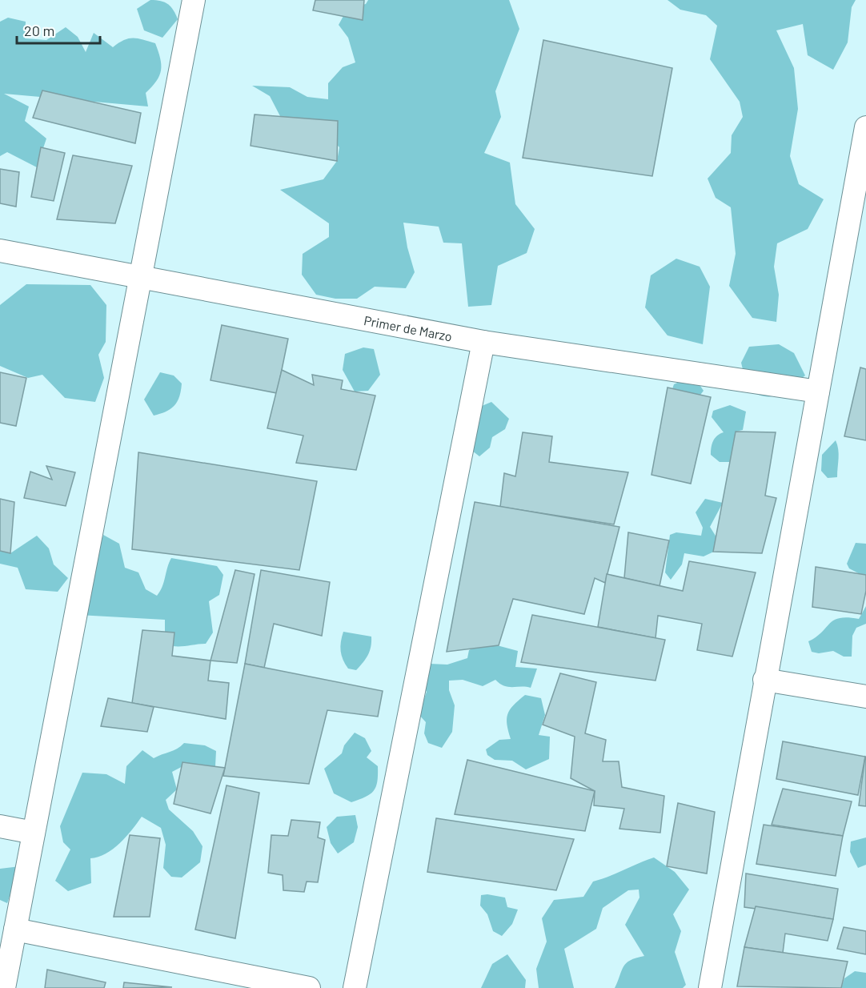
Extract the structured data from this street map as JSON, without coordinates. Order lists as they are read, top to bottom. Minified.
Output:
{"streets":{"street":["Primer de Marzo"]},"scale_bar":"20 m"}
